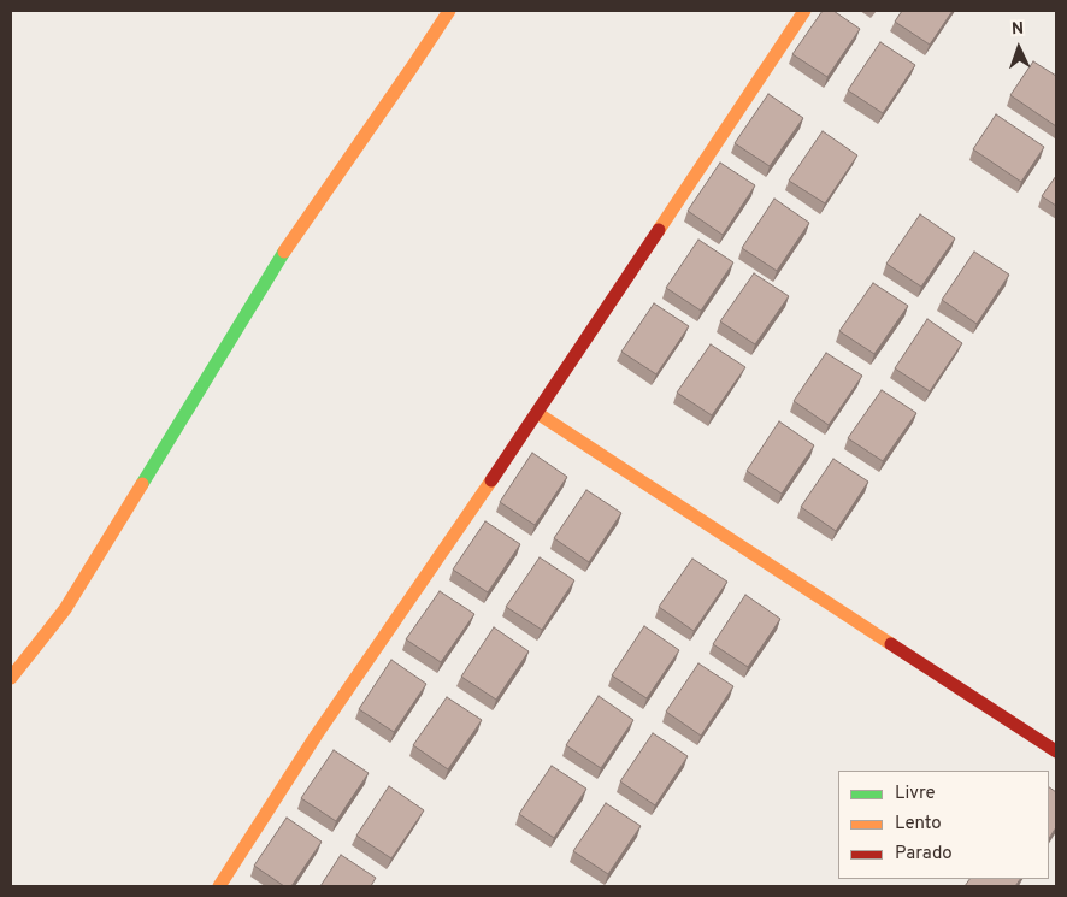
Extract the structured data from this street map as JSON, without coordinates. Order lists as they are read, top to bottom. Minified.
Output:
{"legend":["Livre","Lento","Parado"],"north":"top"}
